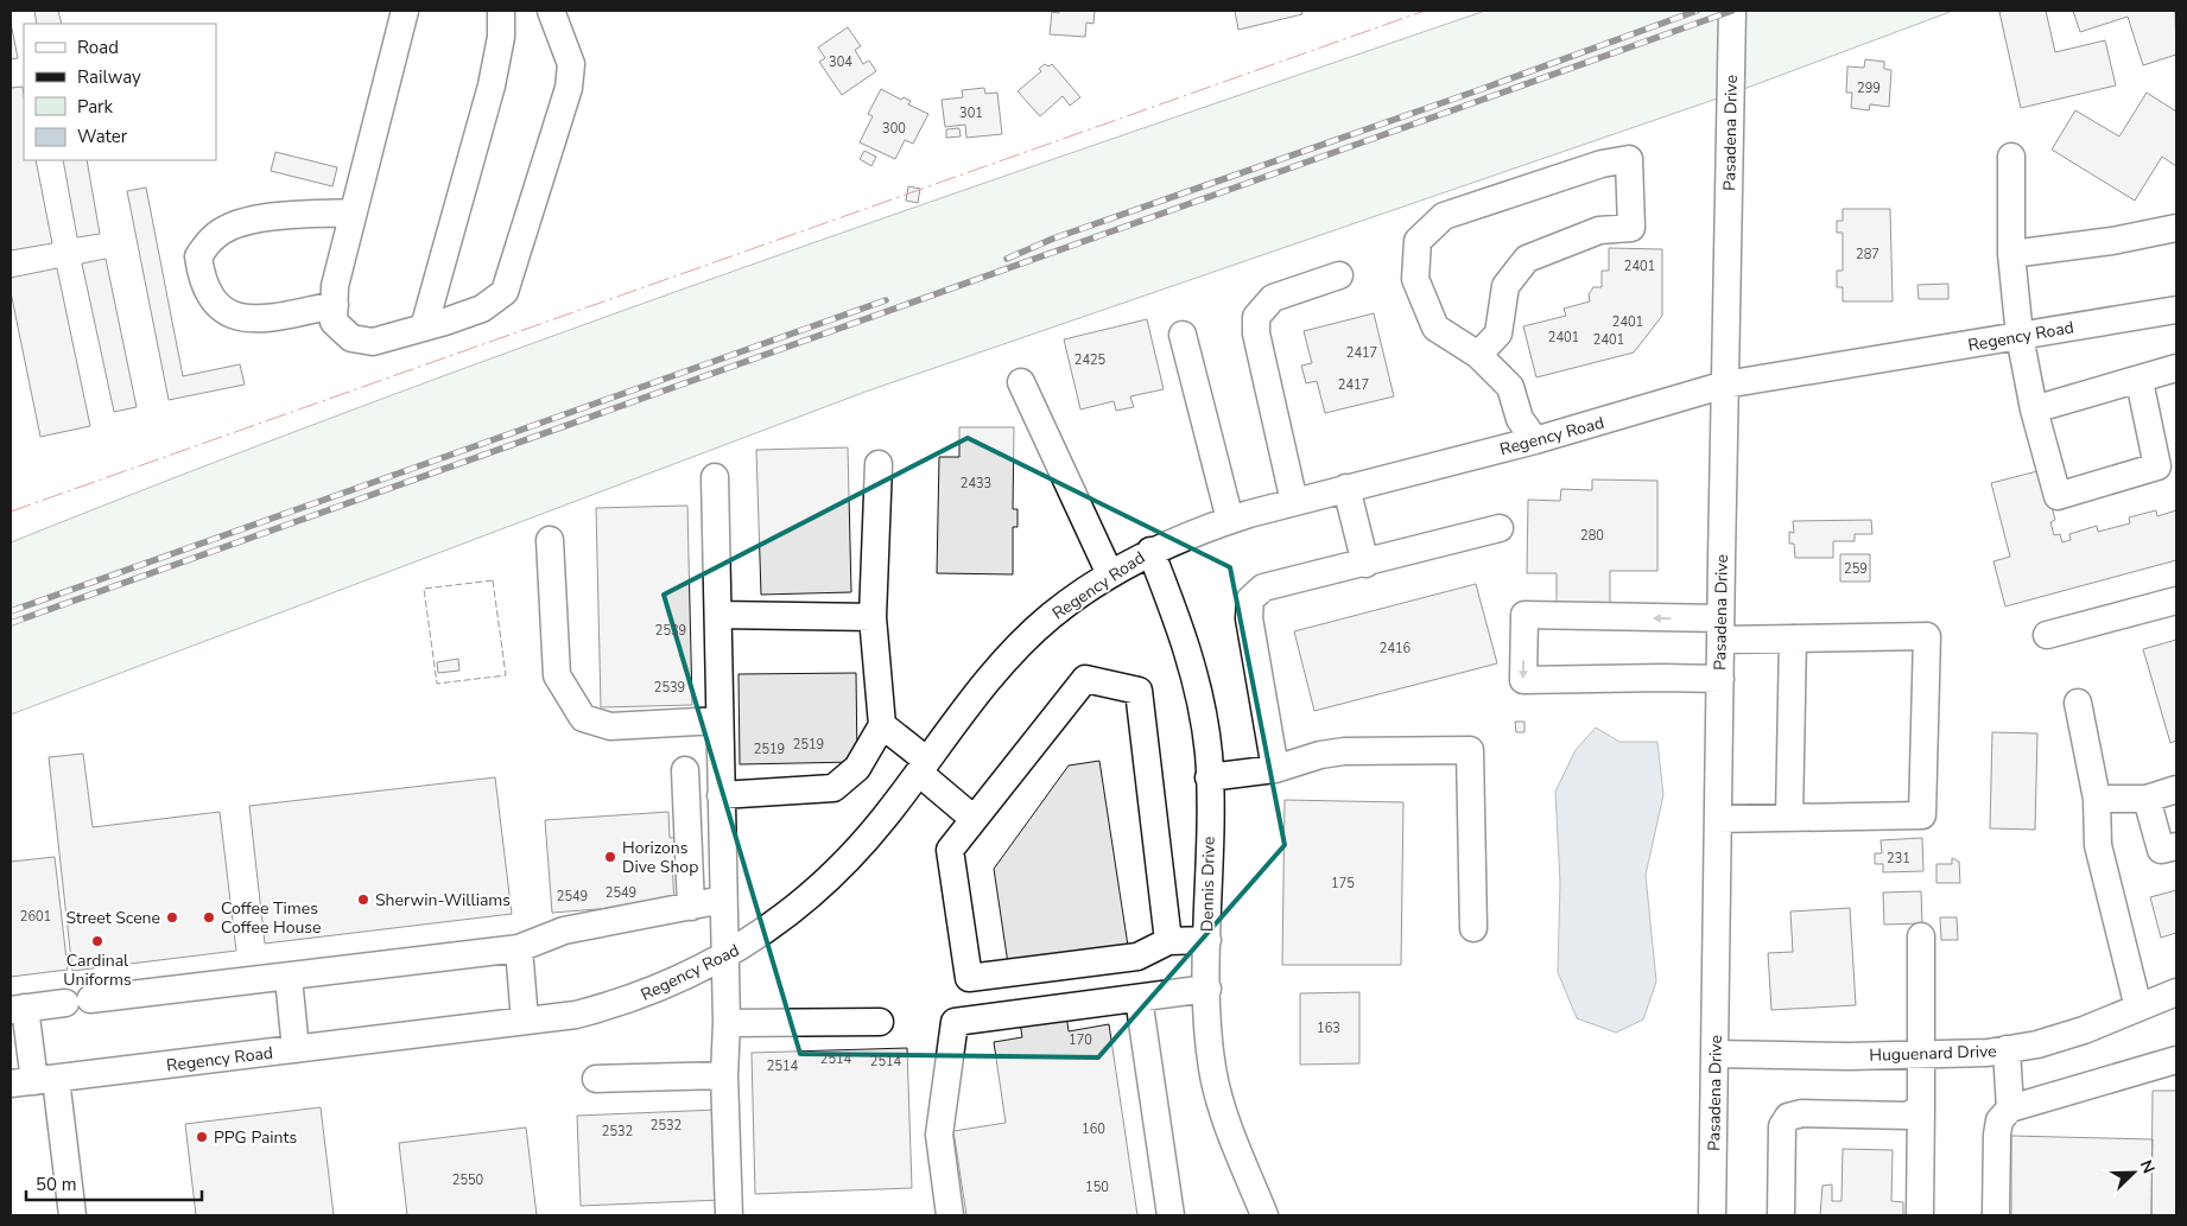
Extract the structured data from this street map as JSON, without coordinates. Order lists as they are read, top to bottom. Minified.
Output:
{"streets":{"street":["Pasadena Drive","Regency Road","Dennis Drive","Huguenard Drive"]},"crossings":[["Pasadena Drive","Regency Road"],["Pasadena Drive","Huguenard Drive"],["Regency Road","Dennis Drive"]],"places":["Horizons Dive Shop","Sherwin-Williams","Street Scene","Coffee Times Coffee House","Cardinal Uniforms","PPG Paints"],"house_numbers":["304","299","301","300","287","2401","2401","2401","2401","2417","2425","2417","2433","280","259","2539","2416","2539","2519","2519","231","175","2549","2549","2601","163","170","2514","2514","2514","2532","160","2532","2550","150"],"legend":["Road","Railway","Park","Water"],"scale_bar":"50 m","north":"top right"}
